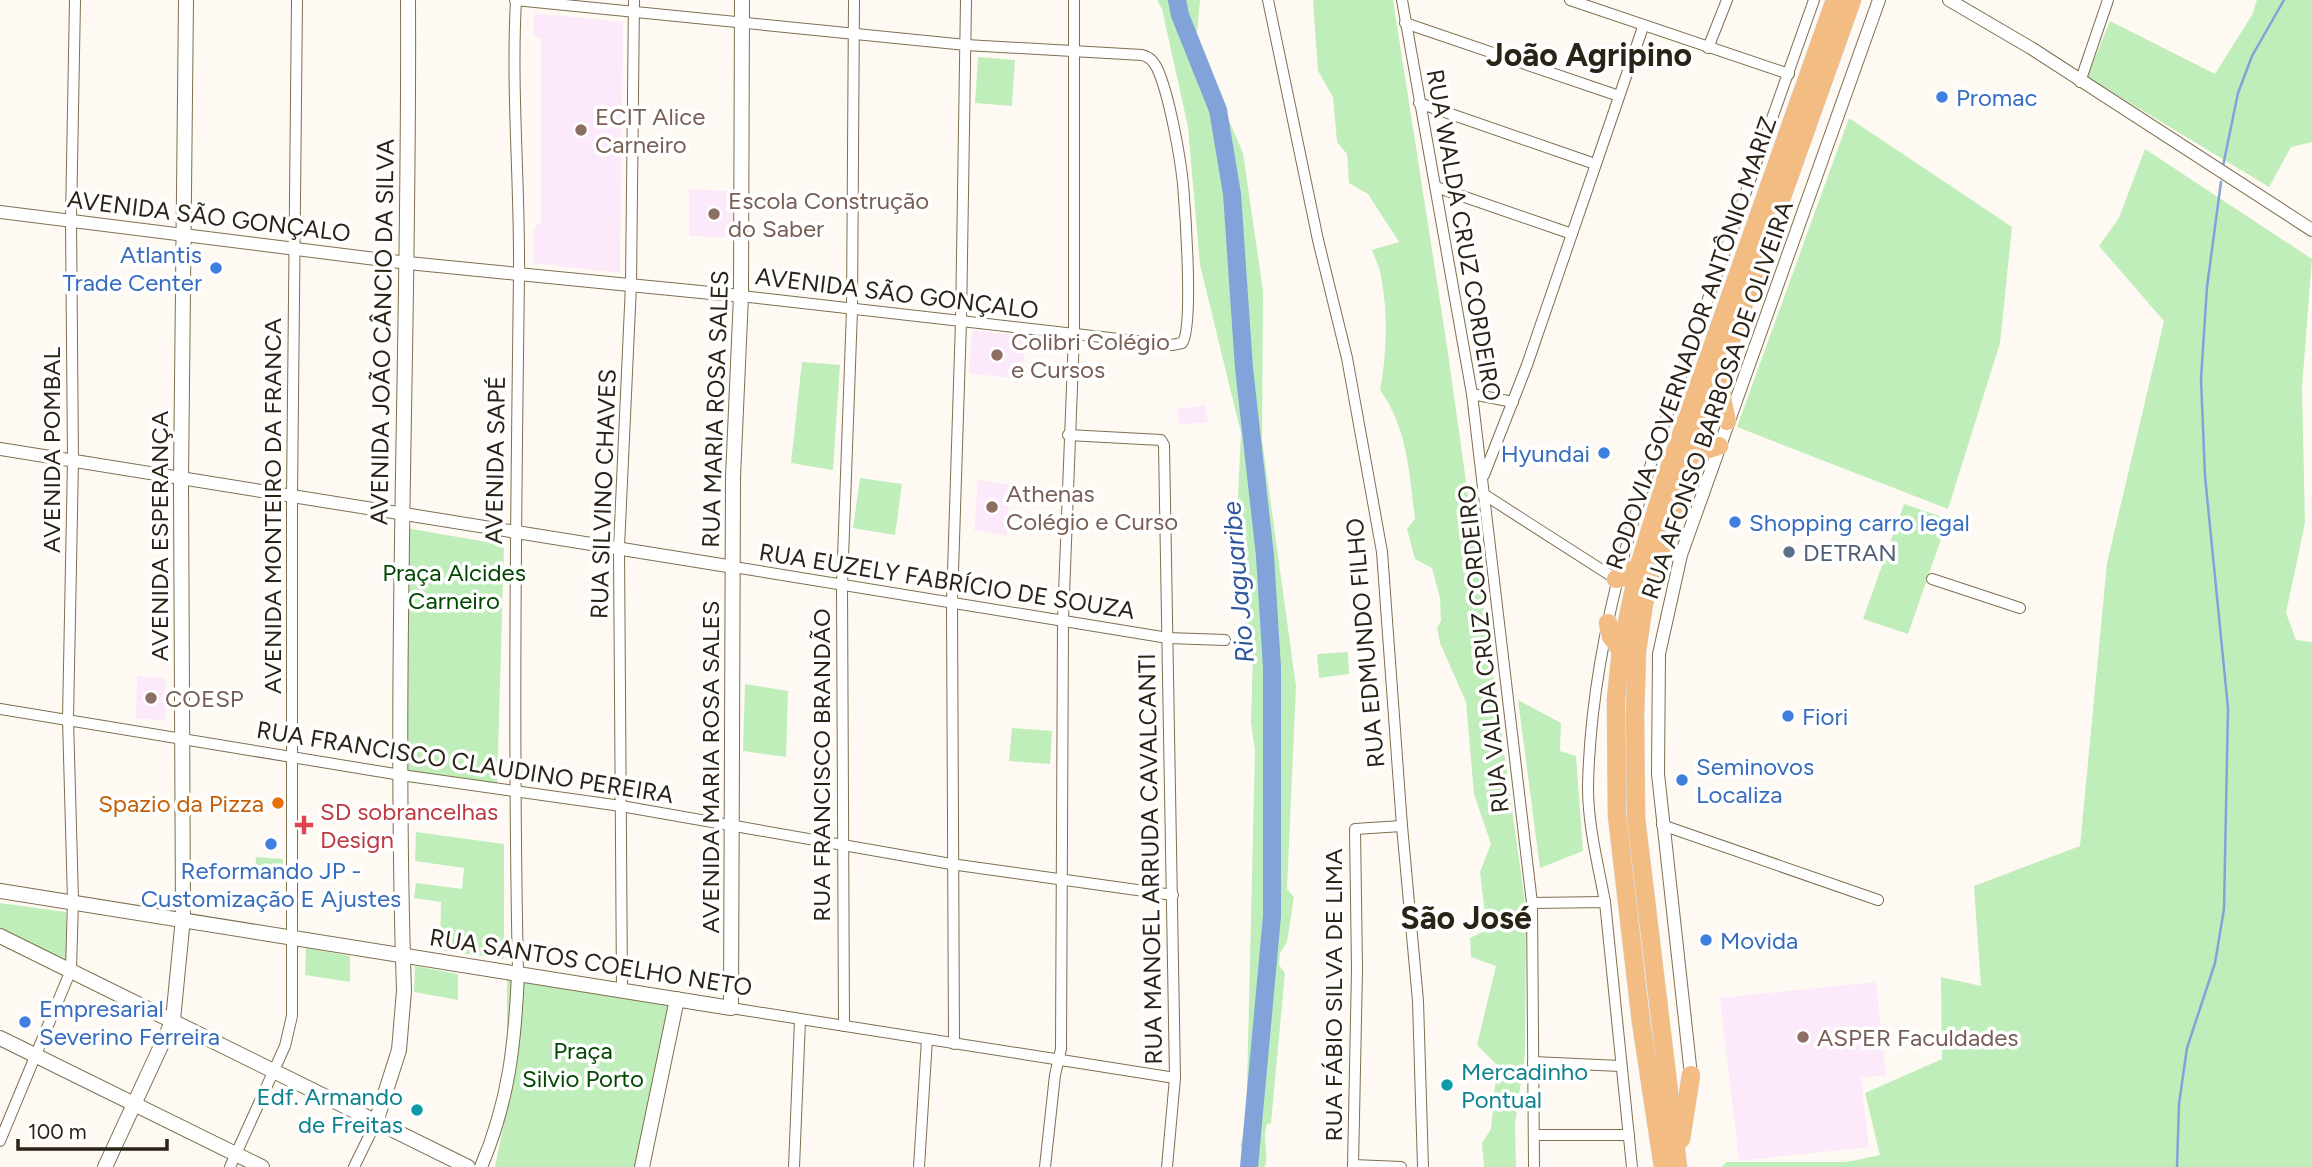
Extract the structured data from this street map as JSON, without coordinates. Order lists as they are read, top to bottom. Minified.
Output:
{"streets":{"highway":["RODOVIA GOVERNADOR ANTÔNIO MARIZ"],"main road":["AVENIDA JOÃO CÂNCIO DA SILVA","RUA MARIA ROSA SALES","AVENIDA ESPERANÇA","AVENIDA MARIA ROSA SALES","RUA SANTOS COELHO NETO"],"street":["AVENIDA SÃO GONÇALO","RUA WALDA CRUZ CORDEIRO","RUA AFONSO BARBOSA DE OLIVEIRA","AVENIDA POMBAL","AVENIDA SAPÉ","RUA SILVINO CHAVES","AVENIDA MONTEIRO DA FRANCA","RUA EUZELY FABRÍCIO DE SOUZA","RUA EDMUNDO FILHO","RUA VALDA CRUZ CORDEIRO","RUA FRANCISCO CLAUDINO PEREIRA","RUA FRANCISCO BRANDÃO","RUA MANOEL ARRUDA CAVALCANTI","RUA FÁBIO SILVA DE LIMA"]},"crossings":[["AVENIDA SÃO GONÇALO","AVENIDA JOÃO CÂNCIO DA SILVA"],["AVENIDA SÃO GONÇALO","RUA MARIA ROSA SALES"],["AVENIDA SÃO GONÇALO","AVENIDA POMBAL"],["AVENIDA SÃO GONÇALO","AVENIDA SAPÉ"],["AVENIDA SÃO GONÇALO","RUA SILVINO CHAVES"],["AVENIDA SÃO GONÇALO","AVENIDA MONTEIRO DA FRANCA"],["AVENIDA SÃO GONÇALO","AVENIDA ESPERANÇA"],["AVENIDA SÃO GONÇALO","RUA FRANCISCO BRANDÃO"],["RUA WALDA CRUZ CORDEIRO","RUA VALDA CRUZ CORDEIRO"],["AVENIDA JOÃO CÂNCIO DA SILVA","RUA EUZELY FABRÍCIO DE SOUZA"],["AVENIDA JOÃO CÂNCIO DA SILVA","RUA FRANCISCO CLAUDINO PEREIRA"],["AVENIDA JOÃO CÂNCIO DA SILVA","RUA SANTOS COELHO NETO"],["RUA MARIA ROSA SALES","RUA EUZELY FABRÍCIO DE SOUZA"],["RUA MARIA ROSA SALES","AVENIDA MARIA ROSA SALES"],["AVENIDA POMBAL","RUA EUZELY FABRÍCIO DE SOUZA"],["AVENIDA POMBAL","RUA FRANCISCO CLAUDINO PEREIRA"],["AVENIDA POMBAL","RUA SANTOS COELHO NETO"],["AVENIDA SAPÉ","RUA EUZELY FABRÍCIO DE SOUZA"],["AVENIDA SAPÉ","RUA FRANCISCO CLAUDINO PEREIRA"],["AVENIDA SAPÉ","RUA SANTOS COELHO NETO"],["RUA SILVINO CHAVES","RUA EUZELY FABRÍCIO DE SOUZA"],["RUA SILVINO CHAVES","RUA FRANCISCO CLAUDINO PEREIRA"],["RUA SILVINO CHAVES","RUA SANTOS COELHO NETO"],["AVENIDA MONTEIRO DA FRANCA","RUA EUZELY FABRÍCIO DE SOUZA"],["AVENIDA MONTEIRO DA FRANCA","RUA FRANCISCO CLAUDINO PEREIRA"],["AVENIDA MONTEIRO DA FRANCA","RUA SANTOS COELHO NETO"],["AVENIDA ESPERANÇA","RUA EUZELY FABRÍCIO DE SOUZA"],["AVENIDA ESPERANÇA","RUA FRANCISCO CLAUDINO PEREIRA"],["AVENIDA ESPERANÇA","RUA SANTOS COELHO NETO"],["RUA EUZELY FABRÍCIO DE SOUZA","RUA FRANCISCO BRANDÃO"],["RUA EUZELY FABRÍCIO DE SOUZA","AVENIDA MARIA ROSA SALES"],["RUA EUZELY FABRÍCIO DE SOUZA","RUA MANOEL ARRUDA CAVALCANTI"],["RUA EDMUNDO FILHO","RUA FÁBIO SILVA DE LIMA"],["RUA FRANCISCO CLAUDINO PEREIRA","RUA FRANCISCO BRANDÃO"],["RUA FRANCISCO CLAUDINO PEREIRA","AVENIDA MARIA ROSA SALES"],["RUA FRANCISCO CLAUDINO PEREIRA","RUA MANOEL ARRUDA CAVALCANTI"],["RUA FRANCISCO BRANDÃO","RUA SANTOS COELHO NETO"],["AVENIDA MARIA ROSA SALES","RUA SANTOS COELHO NETO"],["RUA MANOEL ARRUDA CAVALCANTI","RUA SANTOS COELHO NETO"]],"districts":["João Agripino","São José"],"water":["Rio Jaguaribe"],"parks":["Praça Alcides Carneiro","Praça Silvio Porto"],"places":{"other":["Promac","ECIT Alice Carneiro","Escola Construção do Saber","Atlantis Trade Center","Colibri Colégio e Cursos","Hyundai","Athenas Colégio e Curso","Shopping carro legal","DETRAN","COESP","Fiori","Seminovos Localiza","Spazio da Pizza","Reformando JP - Customização E Ajustes","Movida","Empresarial Severino Ferreira","ASPER Faculdades","Mercadinho Pontual","Edf. Armando de Freitas"],"health":["SD sobrancelhas Design"]},"scale_bar":"100 m"}
